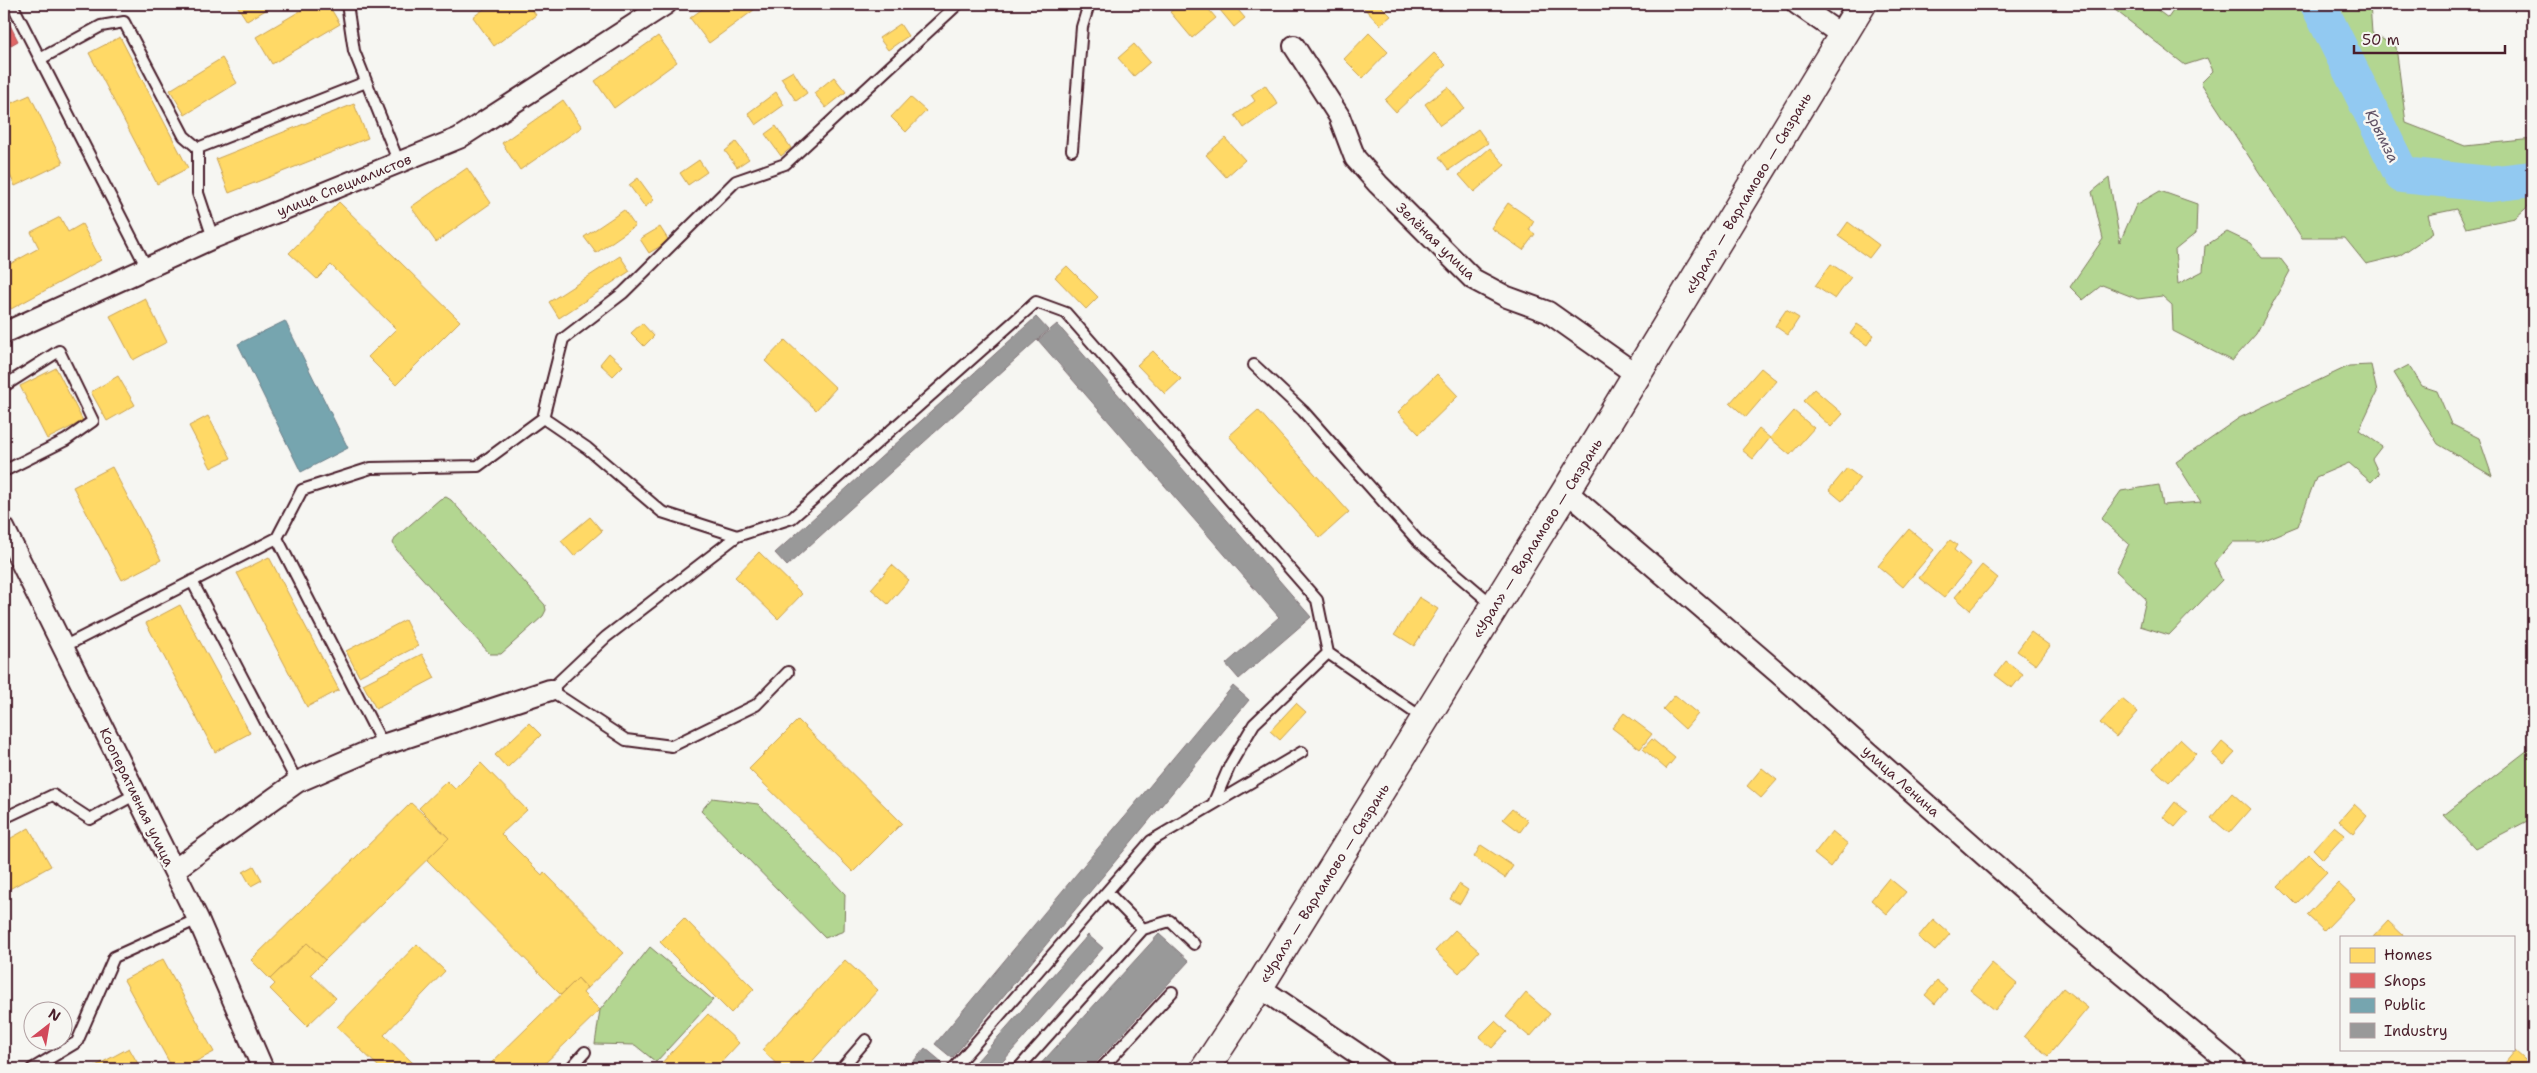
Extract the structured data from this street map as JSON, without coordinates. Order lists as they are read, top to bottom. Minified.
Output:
{"streets":{"main road":["«Урал» — Варламово — Сызрань"],"street":["улица Специалистов","Зелёная улица","улица Ленина","Кооперативная улица"]},"crossings":[["«Урал» — Варламово — Сызрань","Зелёная улица"],["«Урал» — Варламово — Сызрань","улица Ленина"]],"water":["Крымза"],"legend":["Homes","Shops","Public","Industry"],"scale_bar":"50 m","north":"top right"}
